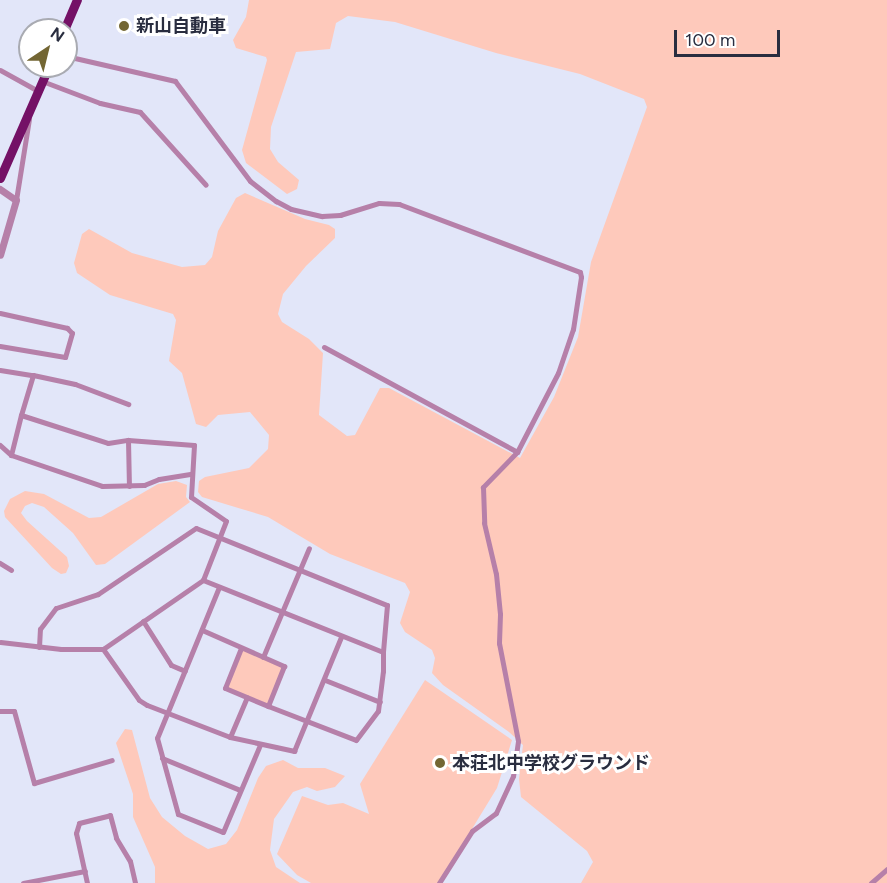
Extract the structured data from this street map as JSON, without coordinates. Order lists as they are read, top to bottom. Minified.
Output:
{"places":["新山自動車","本荘北中学校グラウンド"],"scale_bar":"100 m","north":"top right"}
